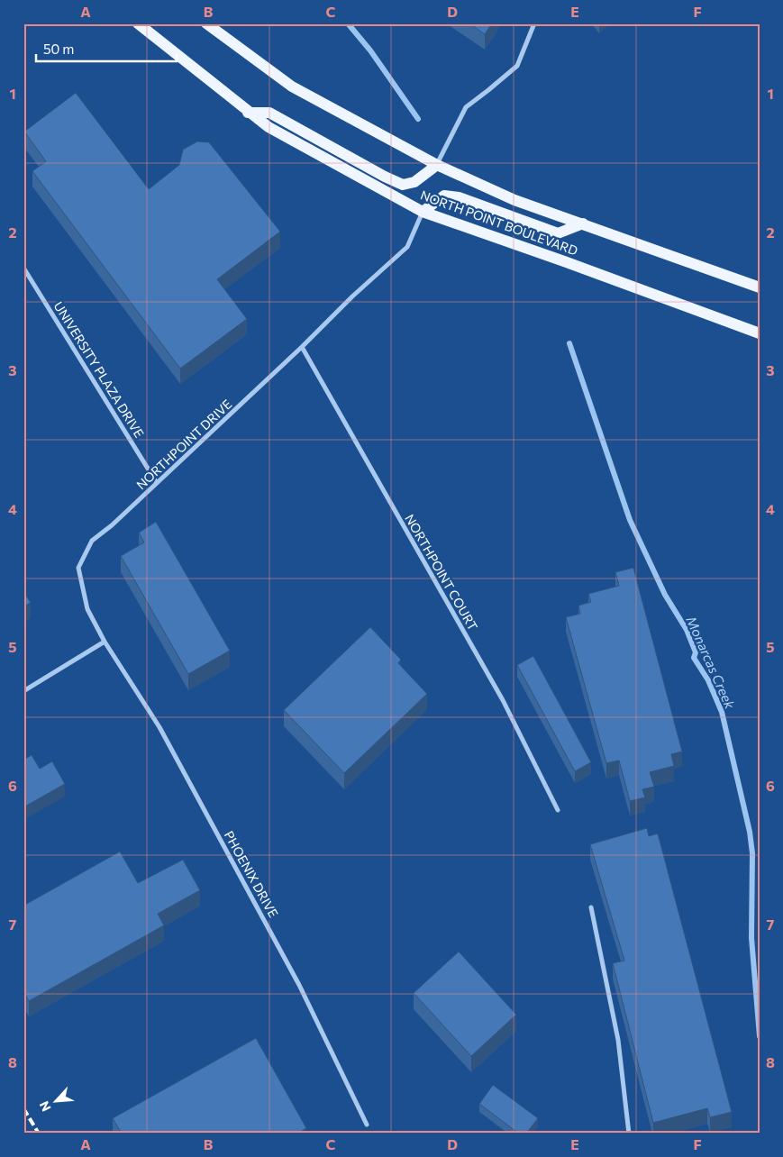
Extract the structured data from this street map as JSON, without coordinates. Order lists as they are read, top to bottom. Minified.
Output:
{"streets":{"main road":["NORTH POINT BOULEVARD"],"street":["UNIVERSITY PLAZA DRIVE","NORTHPOINT DRIVE","NORTHPOINT COURT","PHOENIX DRIVE"]},"crossings":[["NORTH POINT BOULEVARD","NORTHPOINT DRIVE"],["UNIVERSITY PLAZA DRIVE","NORTHPOINT DRIVE"],["NORTHPOINT DRIVE","NORTHPOINT COURT"],["NORTHPOINT DRIVE","PHOENIX DRIVE"]],"water":["Monarcas Creek"],"scale_bar":"50 m","north":"bottom left","grid":{"columns":["A","B","C","D","E","F"],"rows":["1","2","3","4","5","6","7","8"]}}
